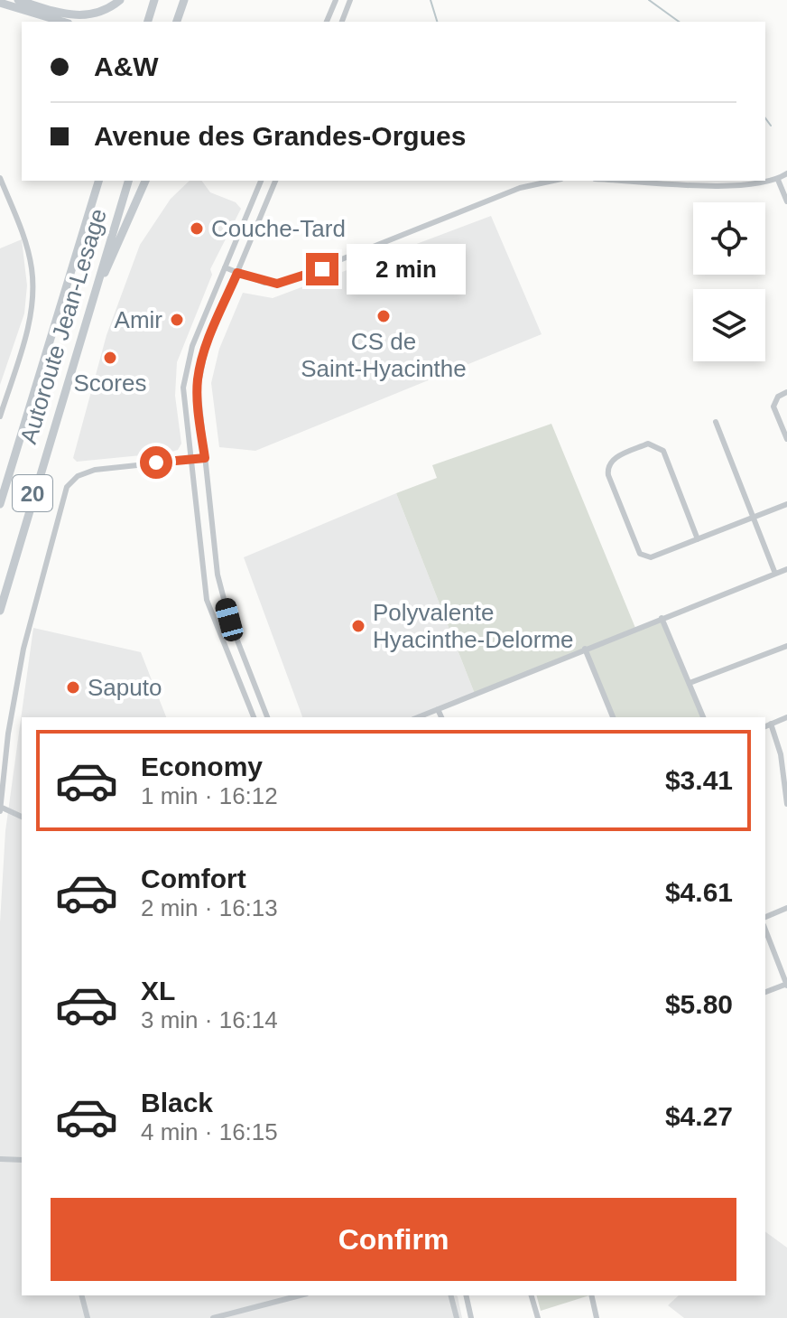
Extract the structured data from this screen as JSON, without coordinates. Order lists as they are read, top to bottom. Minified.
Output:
{"streets":{"highway":["Autoroute Jean-Lesage","20"]},"places":["Couche-Tard","CS de Saint-Hyacinthe","Amir","Scores","Polyvalente Hyacinthe-Delorme","Saputo"],"page":{"banner":["A&W","Avenue des Grandes-Orgues"],"bubble":"2 min","list":[{"name":"Economy","note":"1 min · 16:12","value":"$3.41"},{"name":"Comfort","note":"2 min · 16:13","value":"$4.61"},{"name":"XL","note":"3 min · 16:14","value":"$5.80"},{"name":"Black","note":"4 min · 16:15","value":"$4.27"}],"buttons":"Confirm"}}
